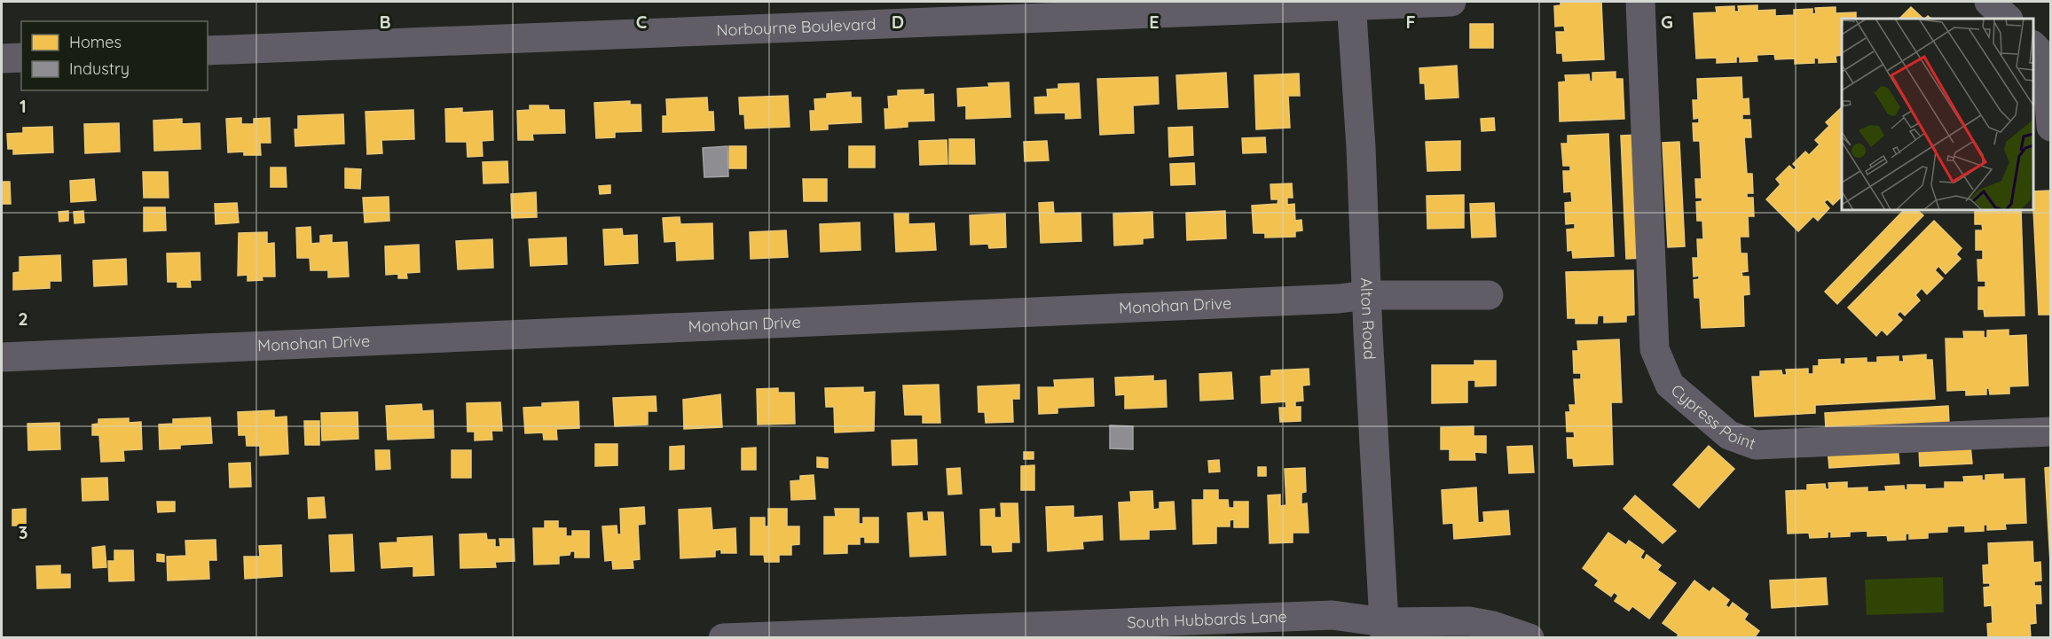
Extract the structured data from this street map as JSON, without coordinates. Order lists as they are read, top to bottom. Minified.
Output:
{"streets":{"street":["Norbourne Boulevard","Monohan Drive","Alton Road","Cypress Point","South Hubbards Lane"]},"crossings":[["Norbourne Boulevard","Alton Road"],["Monohan Drive","Alton Road"],["Alton Road","South Hubbards Lane"]],"legend":["Homes","Industry"],"grid":{"columns":["B","C","D","E","F","G"],"rows":["1","2","3"]}}
